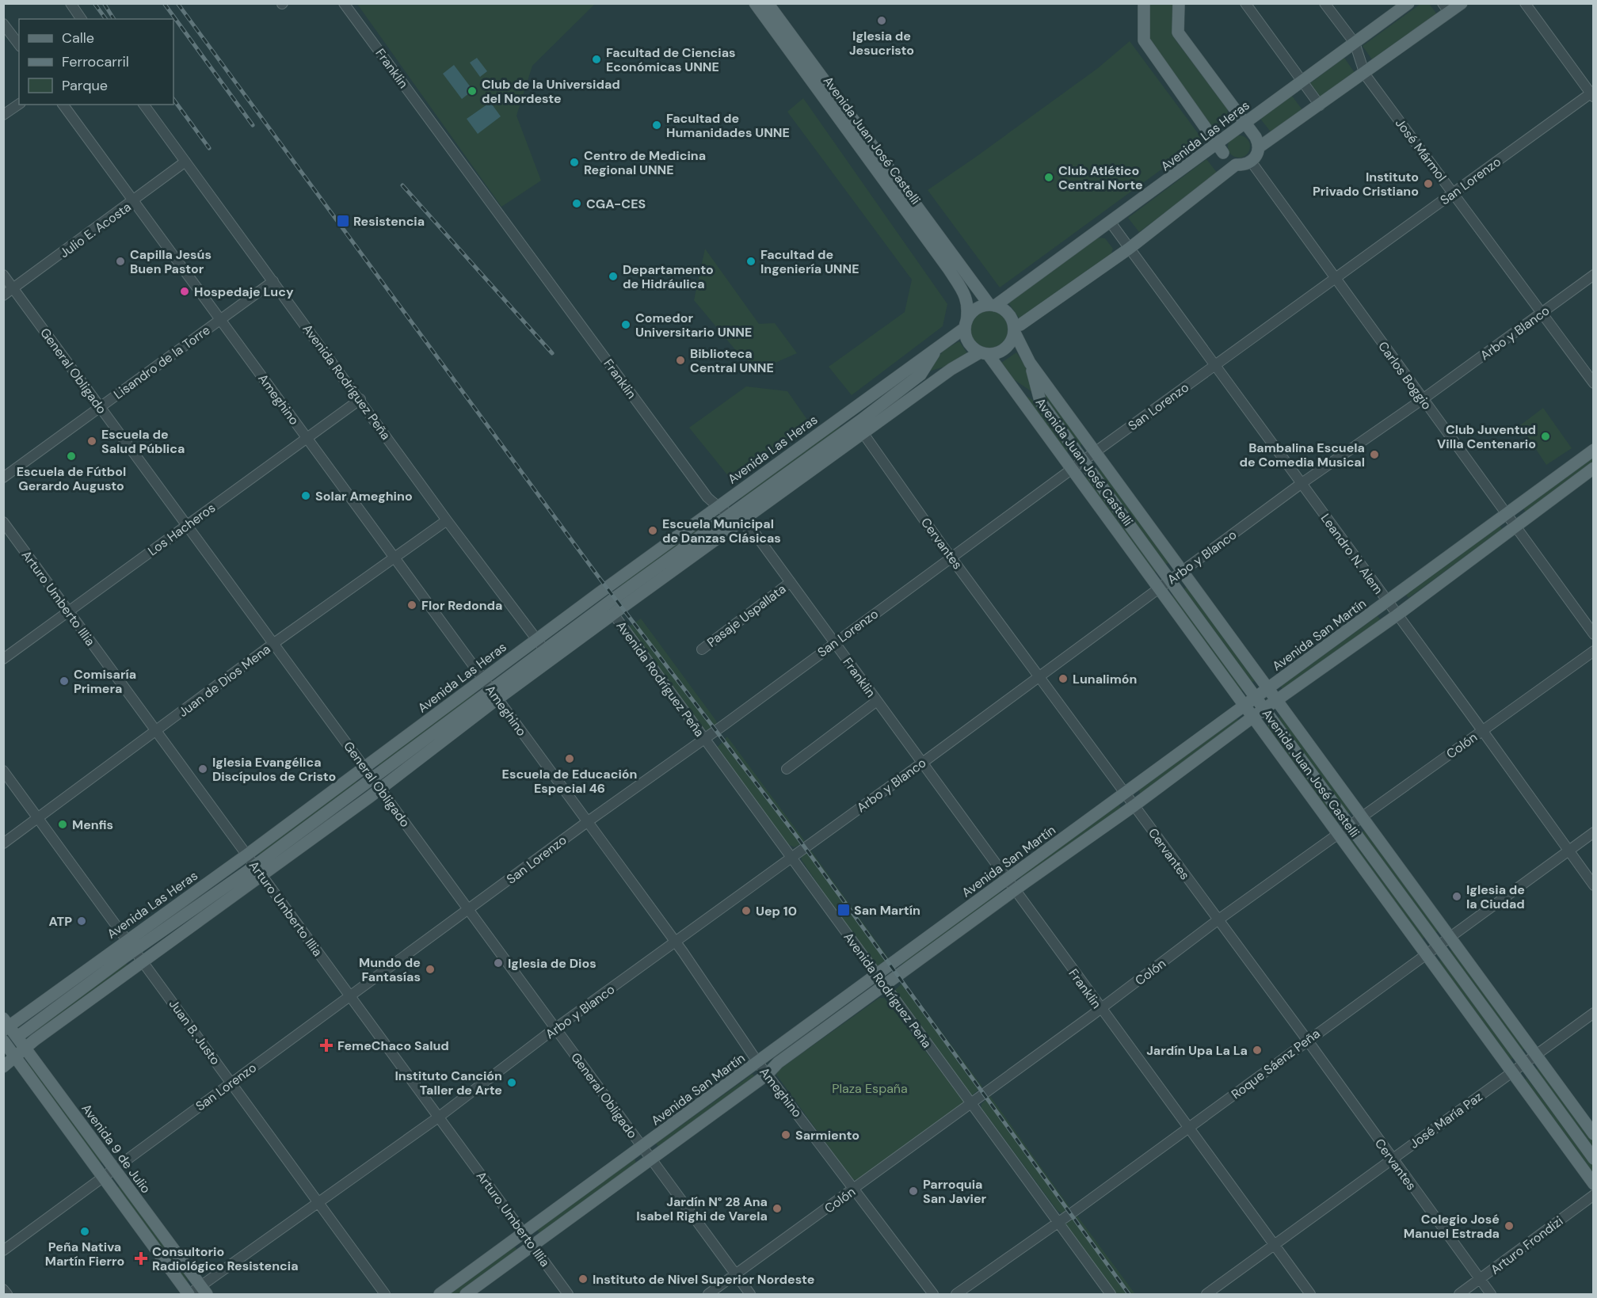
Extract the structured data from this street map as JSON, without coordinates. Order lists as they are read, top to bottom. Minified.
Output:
{"streets":{"main road":["Avenida Las Heras","Avenida Juan José Castelli","Avenida San Martín","Avenida 9 de Julio"],"street":["Franklin","José Mármol","San Lorenzo","Julio E. Acosta","Arbo y Blanco","Lisandro de la Torre","General Obligado","Carlos Boggio","Avenida Rodríguez Peña","Ameghino","Los Hacheros","Cervantes","Leandro N. Alem","Arturo Umberto Illia","Pasaje Uspallata","Juan de Dios Mena","Colón","Juan B. Justo","Roque Sáenz Peña","José María Paz","Arturo Frondizi"]},"crossings":[["Franklin","Avenida Las Heras"],["Franklin","San Lorenzo"],["Franklin","Arbo y Blanco"],["Franklin","Pasaje Uspallata"],["Franklin","Avenida San Martín"],["Franklin","Colón"],["Franklin","Roque Sáenz Peña"],["Franklin","José María Paz"],["Avenida Las Heras","Avenida Juan José Castelli"],["Avenida Las Heras","José Mármol"],["Avenida Las Heras","General Obligado"],["Avenida Las Heras","Avenida Rodríguez Peña"],["Avenida Las Heras","Ameghino"],["Avenida Las Heras","Cervantes"],["Avenida Las Heras","Leandro N. Alem"],["Avenida Las Heras","Arturo Umberto Illia"],["Avenida Las Heras","Juan B. Justo"],["Avenida Las Heras","Avenida 9 de Julio"],["Avenida Juan José Castelli","San Lorenzo"],["Avenida Juan José Castelli","Arbo y Blanco"],["Avenida Juan José Castelli","Avenida San Martín"],["Avenida Juan José Castelli","Colón"],["Avenida Juan José Castelli","Roque Sáenz Peña"],["Avenida Juan José Castelli","José María Paz"],["José Mármol","San Lorenzo"],["José Mármol","Arbo y Blanco"],["San Lorenzo","General Obligado"],["San Lorenzo","Carlos Boggio"],["San Lorenzo","Avenida Rodríguez Peña"],["San Lorenzo","Ameghino"],["San Lorenzo","Cervantes"],["San Lorenzo","Leandro N. Alem"],["San Lorenzo","Arturo Umberto Illia"],["San Lorenzo","Juan B. Justo"],["San Lorenzo","Avenida 9 de Julio"],["Julio E. Acosta","General Obligado"],["Julio E. Acosta","Avenida Rodríguez Peña"],["Julio E. Acosta","Ameghino"],["Arbo y Blanco","General Obligado"],["Arbo y Blanco","Carlos Boggio"],["Arbo y Blanco","Avenida Rodríguez Peña"],["Arbo y Blanco","Ameghino"],["Arbo y Blanco","Cervantes"],["Arbo y Blanco","Leandro N. Alem"],["Arbo y Blanco","Arturo Umberto Illia"],["Arbo y Blanco","Juan B. Justo"],["Arbo y Blanco","Avenida 9 de Julio"],["Lisandro de la Torre","General Obligado"],["Lisandro de la Torre","Avenida Rodríguez Peña"],["Lisandro de la Torre","Ameghino"],["General Obligado","Los Hacheros"],["General Obligado","Avenida San Martín"],["General Obligado","Juan de Dios Mena"],["General Obligado","Colón"],["Carlos Boggio","Avenida San Martín"],["Avenida Rodríguez Peña","Los Hacheros"],["Avenida Rodríguez Peña","Avenida San Martín"],["Avenida Rodríguez Peña","Juan de Dios Mena"],["Avenida Rodríguez Peña","Colón"],["Avenida Rodríguez Peña","Roque Sáenz Peña"],["Ameghino","Los Hacheros"],["Ameghino","Avenida San Martín"],["Ameghino","Juan de Dios Mena"],["Ameghino","Colón"],["Los Hacheros","Arturo Umberto Illia"],["Cervantes","Avenida San Martín"],["Cervantes","Colón"],["Cervantes","Roque Sáenz Peña"],["Cervantes","José María Paz"],["Cervantes","Arturo Frondizi"],["Leandro N. Alem","Avenida San Martín"],["Leandro N. Alem","Colón"],["Leandro N. Alem","Roque Sáenz Peña"],["Arturo Umberto Illia","Avenida San Martín"],["Arturo Umberto Illia","Juan de Dios Mena"],["Juan de Dios Mena","Juan B. Justo"]],"parks":["Plaza España"],"places":{"other":["Iglesia de Jesucristo","Facultad de Ciencias Económicas UNNE","Club de la Universidad del Nordeste","Facultad de Humanidades UNNE","Centro de Medicina Regional UNNE","Club Atlético Central Norte","Instituto Privado Cristiano","CGA-CES","Capilla Jesús Buen Pastor","Facultad de Ingeniería UNNE","Departamento de Hidráulica","Hospedaje Lucy","Comedor Universitario UNNE","Biblioteca Central UNNE","Club Juventud Villa Centenario","Escuela de Salud Pública","Bambalina Escuela de Comedia Musical","Escuela de Fútbol Gerardo Augusto","Solar Ameghino","Escuela Municipal de Danzas Clásicas","Flor Redonda","Lunalimón","Comisaría Primera","Escuela de Educación Especial 46","Iglesia Evangélica Discípulos de Cristo","Menfis","Iglesia de la Ciudad","Uep 10","ATP","Iglesia de Dios","Mundo de Fantasías","Jardín Upa La La","Instituto Canción Taller de Arte","Sarmiento","Parroquia San Javier","Jardín N° 28 Ana Isabel Righi de Varela","Colegio José Manuel Estrada","Peña Nativa Martín Fierro","Instituto de Nivel Superior Nordeste"],"transit":["Resistencia","San Martín"],"health":["FemeChaco Salud","Consultorio Radiológico Resistencia"]},"legend":["Calle","Ferrocarril","Parque"]}
